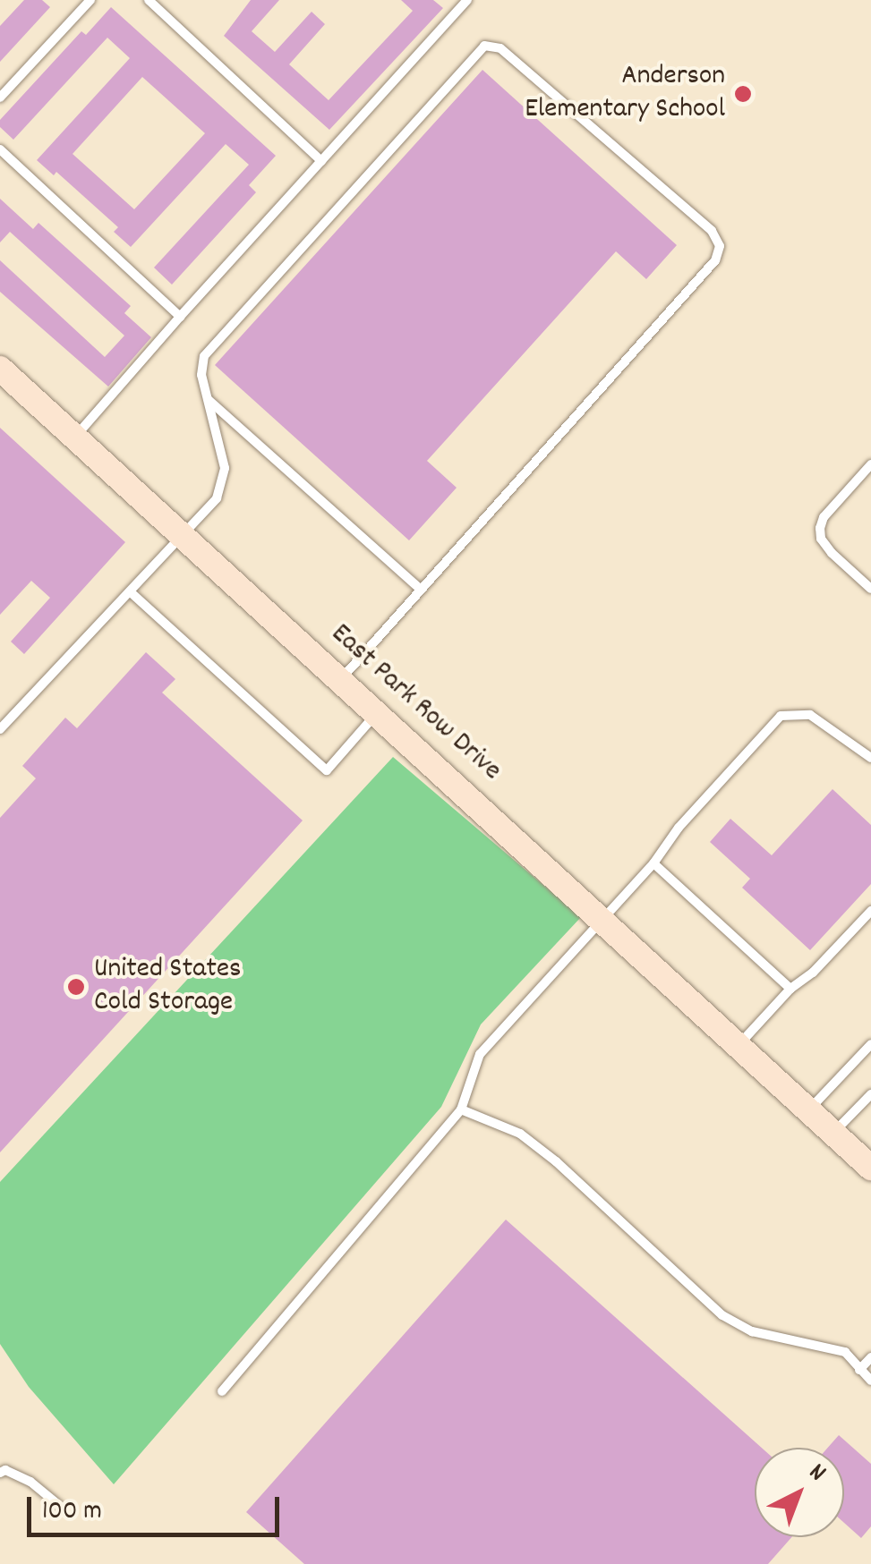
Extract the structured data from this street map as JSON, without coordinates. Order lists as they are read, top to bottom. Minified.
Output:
{"streets":{"main road":["East Park Row Drive"]},"places":["Anderson Elementary School","United States Cold Storage"],"scale_bar":"100 m","north":"top right"}
